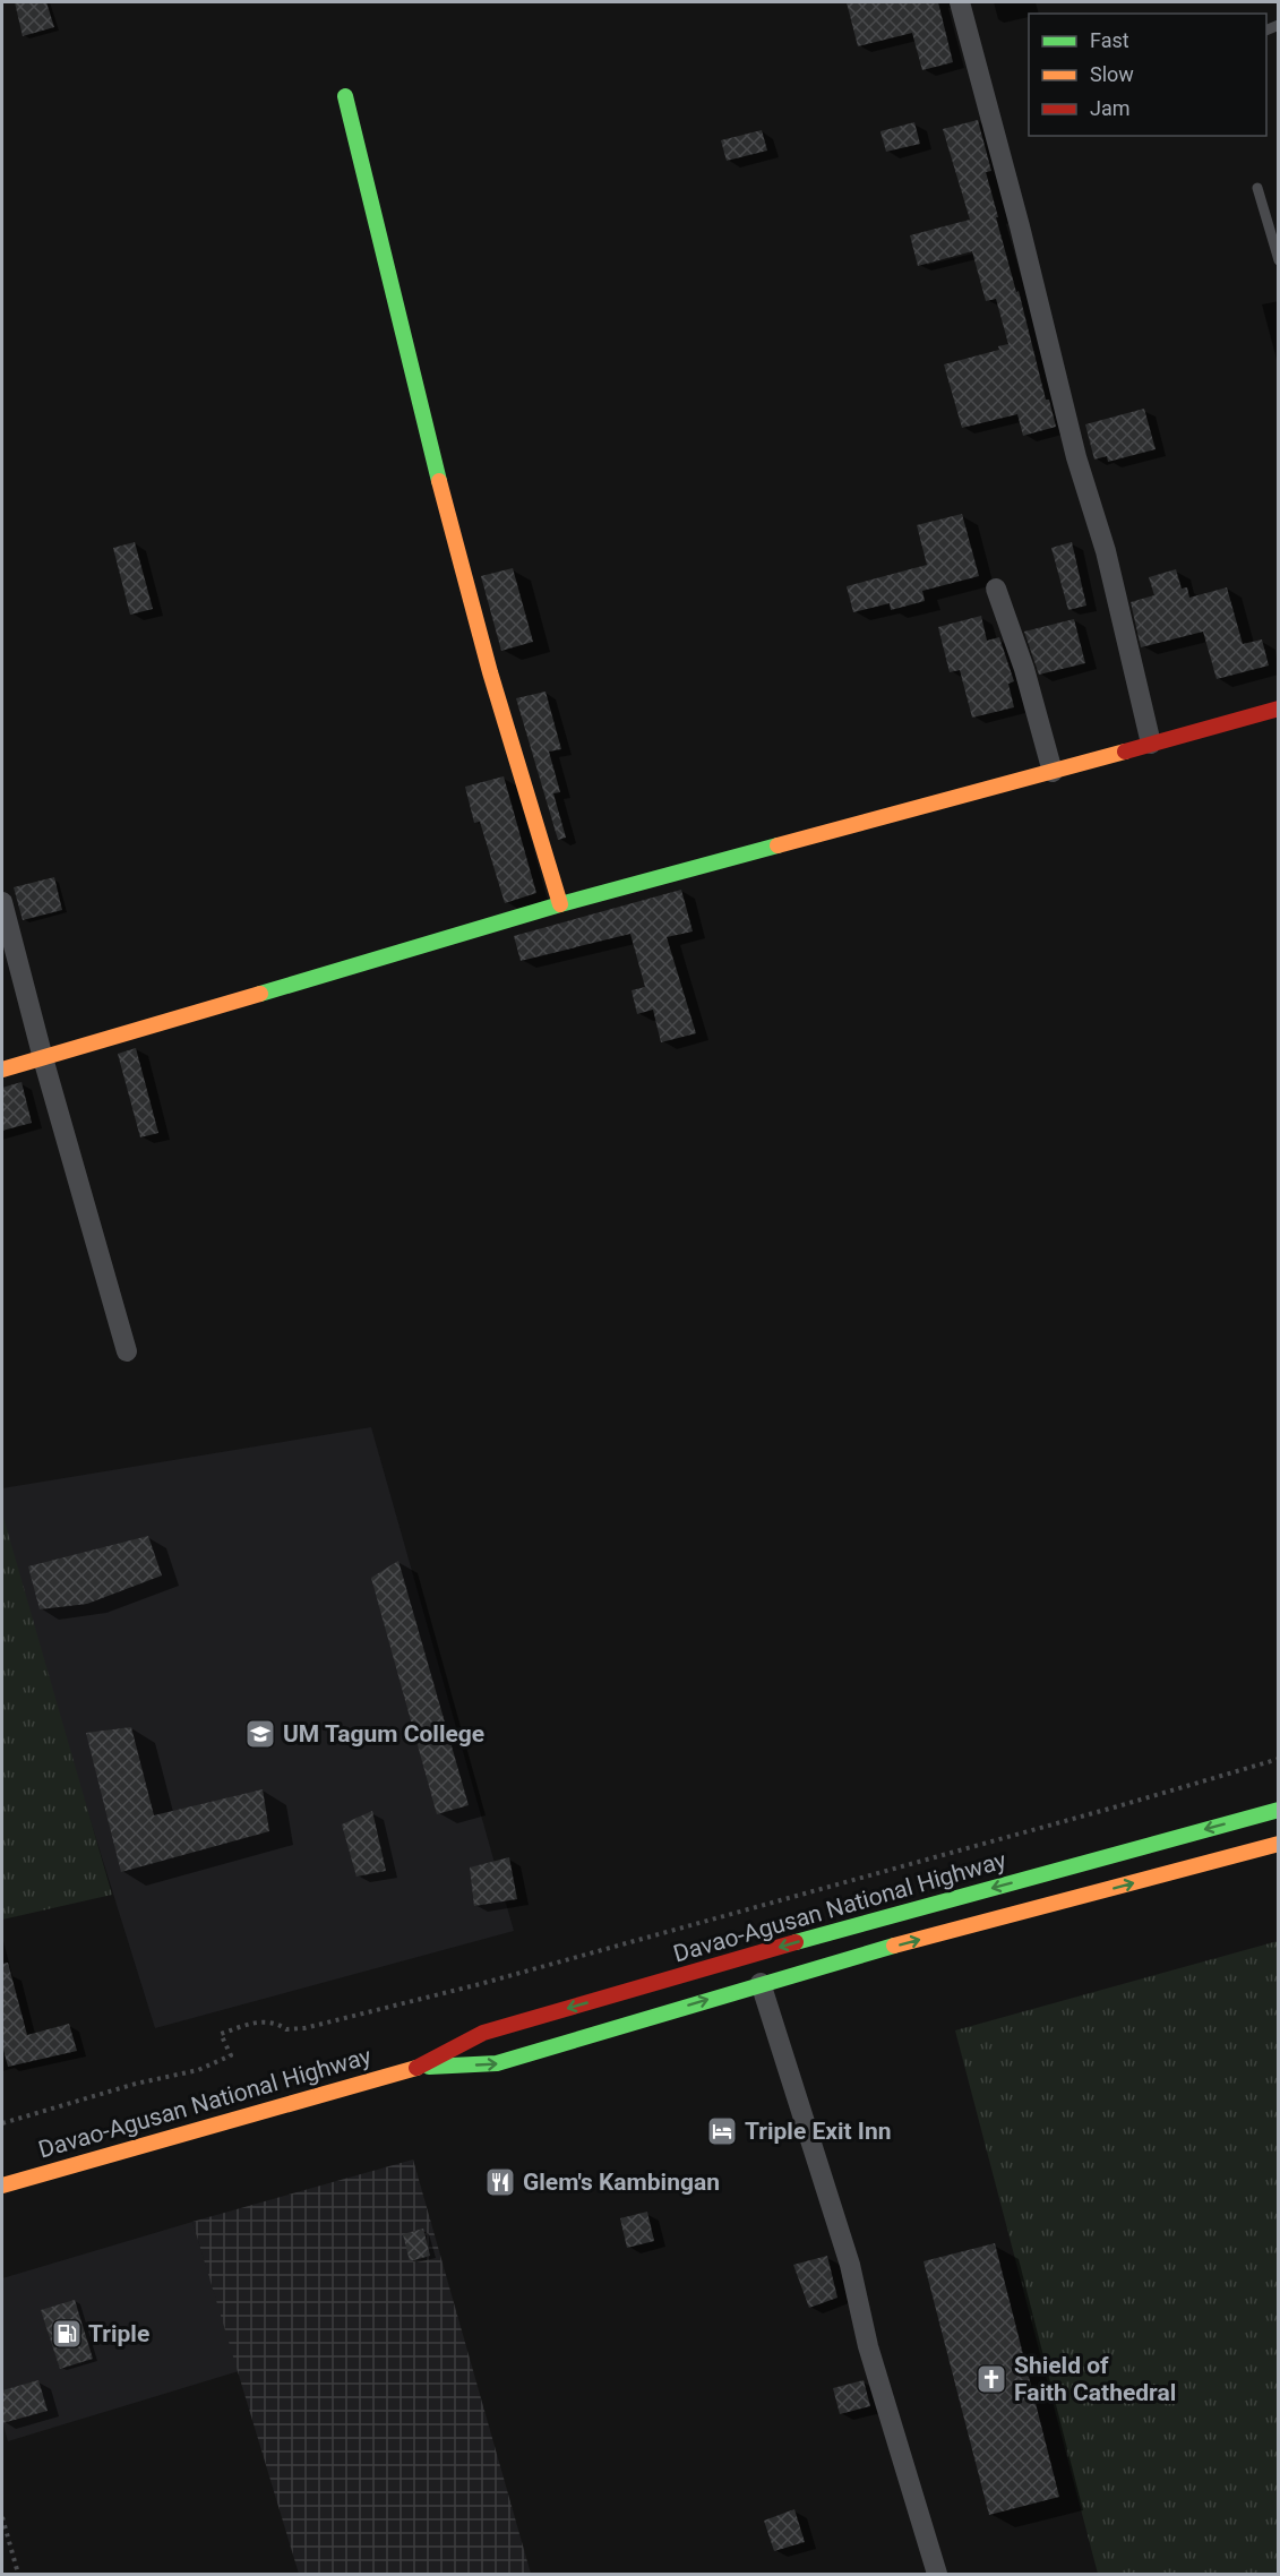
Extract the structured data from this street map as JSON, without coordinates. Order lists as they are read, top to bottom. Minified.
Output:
{"streets":{"main road":["Davao-Agusan National Highway"]},"places":{"school or university":["UM Tagum College"],"hotel":["Triple Exit Inn"],"restaurant":["Glem's Kambingan"],"fuel station":["Triple"],"church":["Shield of Faith Cathedral"]},"legend":["Fast","Slow","Jam"]}
